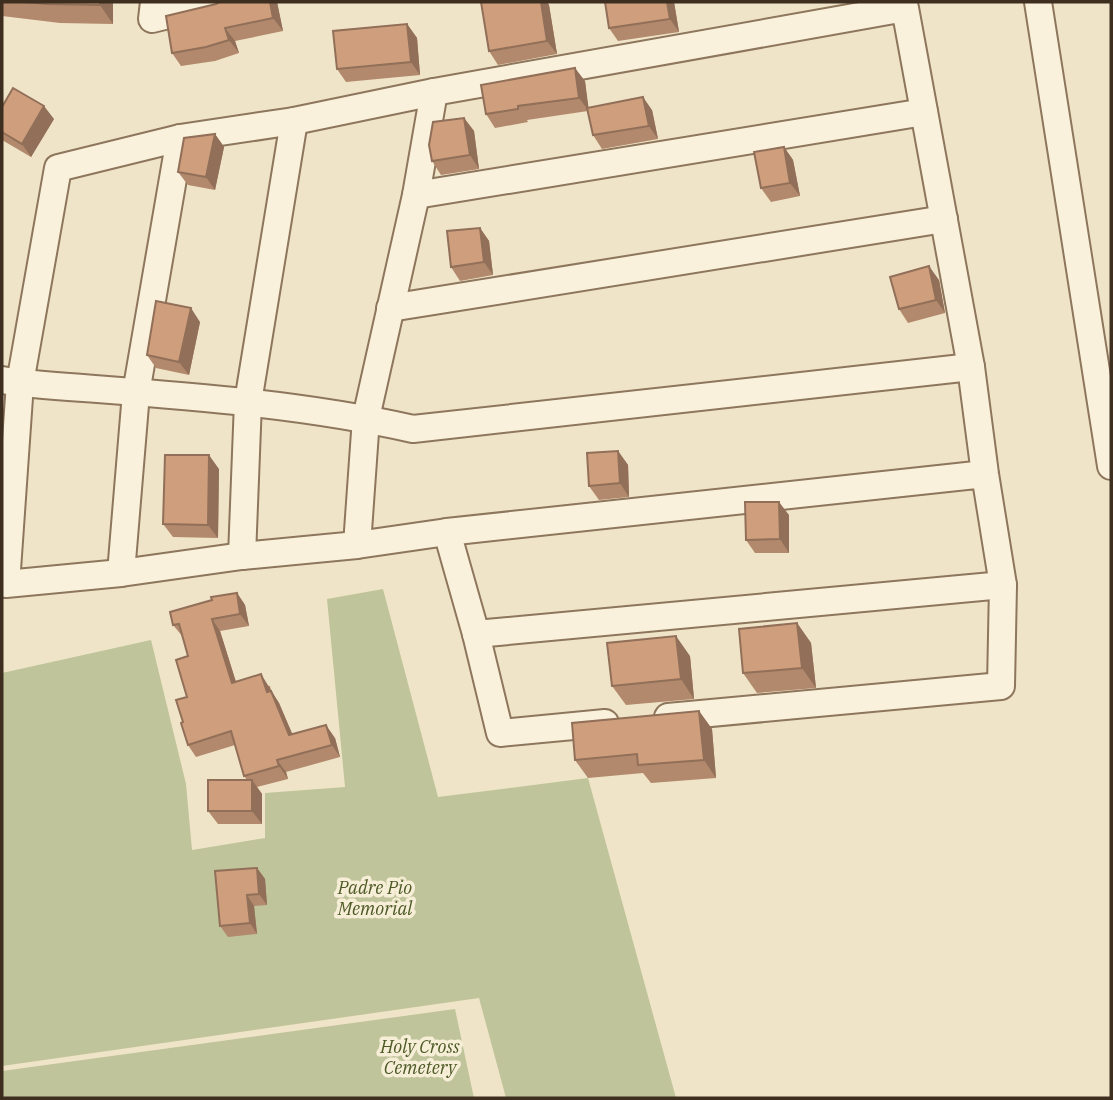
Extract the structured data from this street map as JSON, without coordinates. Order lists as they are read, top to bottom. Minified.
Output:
{"parks":["Padre Pio Memorial","Holy Cross Cemetery"]}
